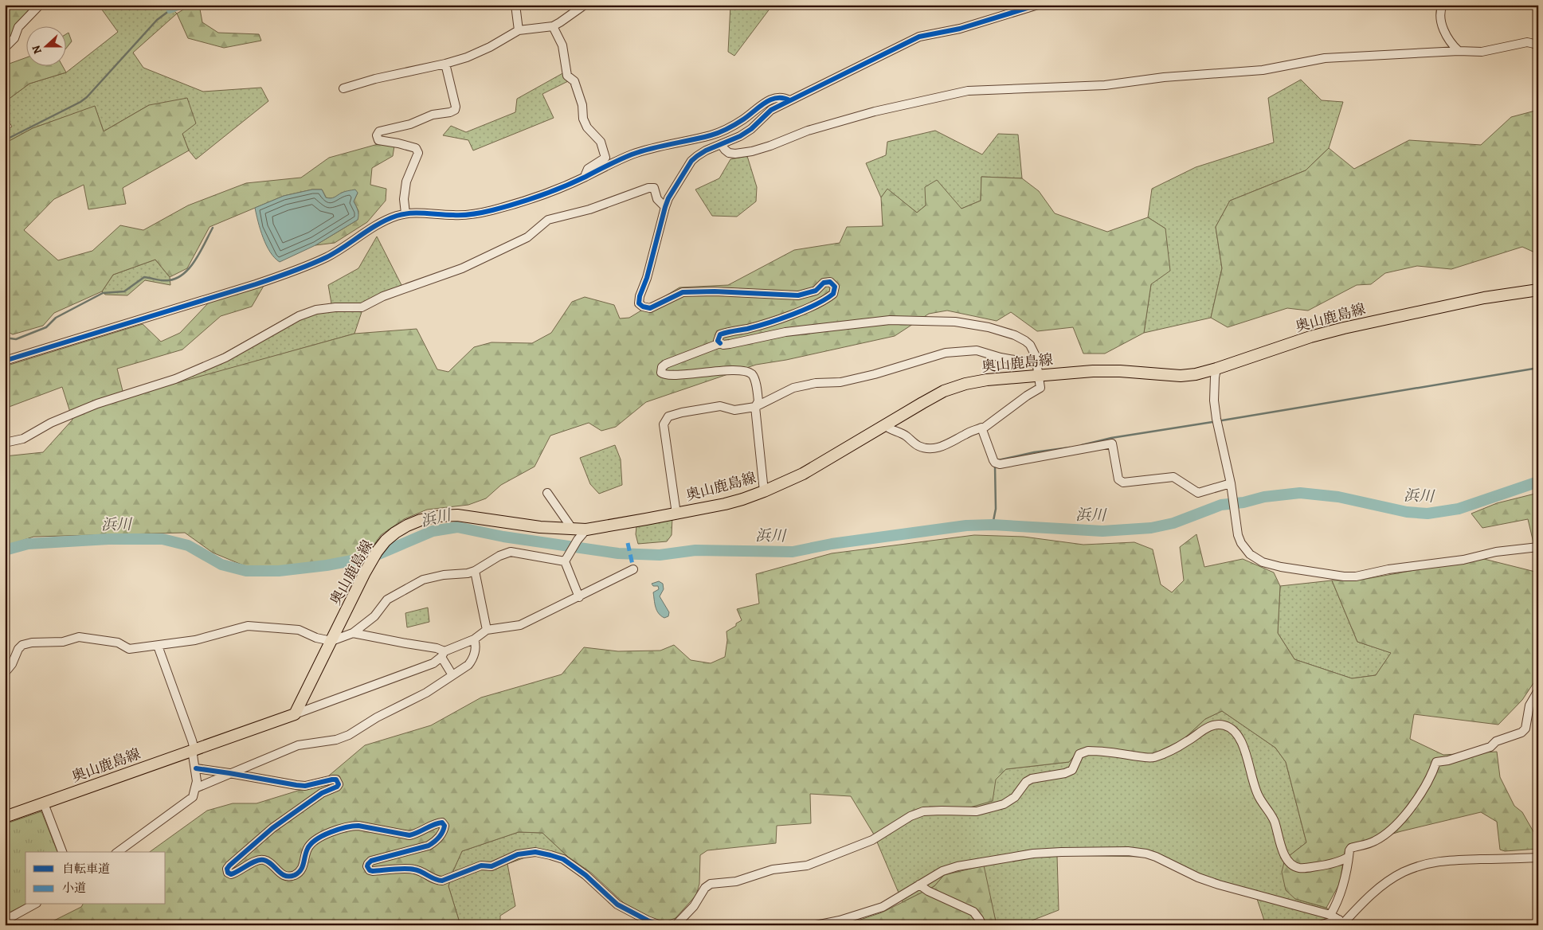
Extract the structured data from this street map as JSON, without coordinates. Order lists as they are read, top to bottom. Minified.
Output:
{"streets":{"main road":["奥山鹿島線"]},"water":["浜川"],"legend":["自転車道","小道"],"north":"left"}
